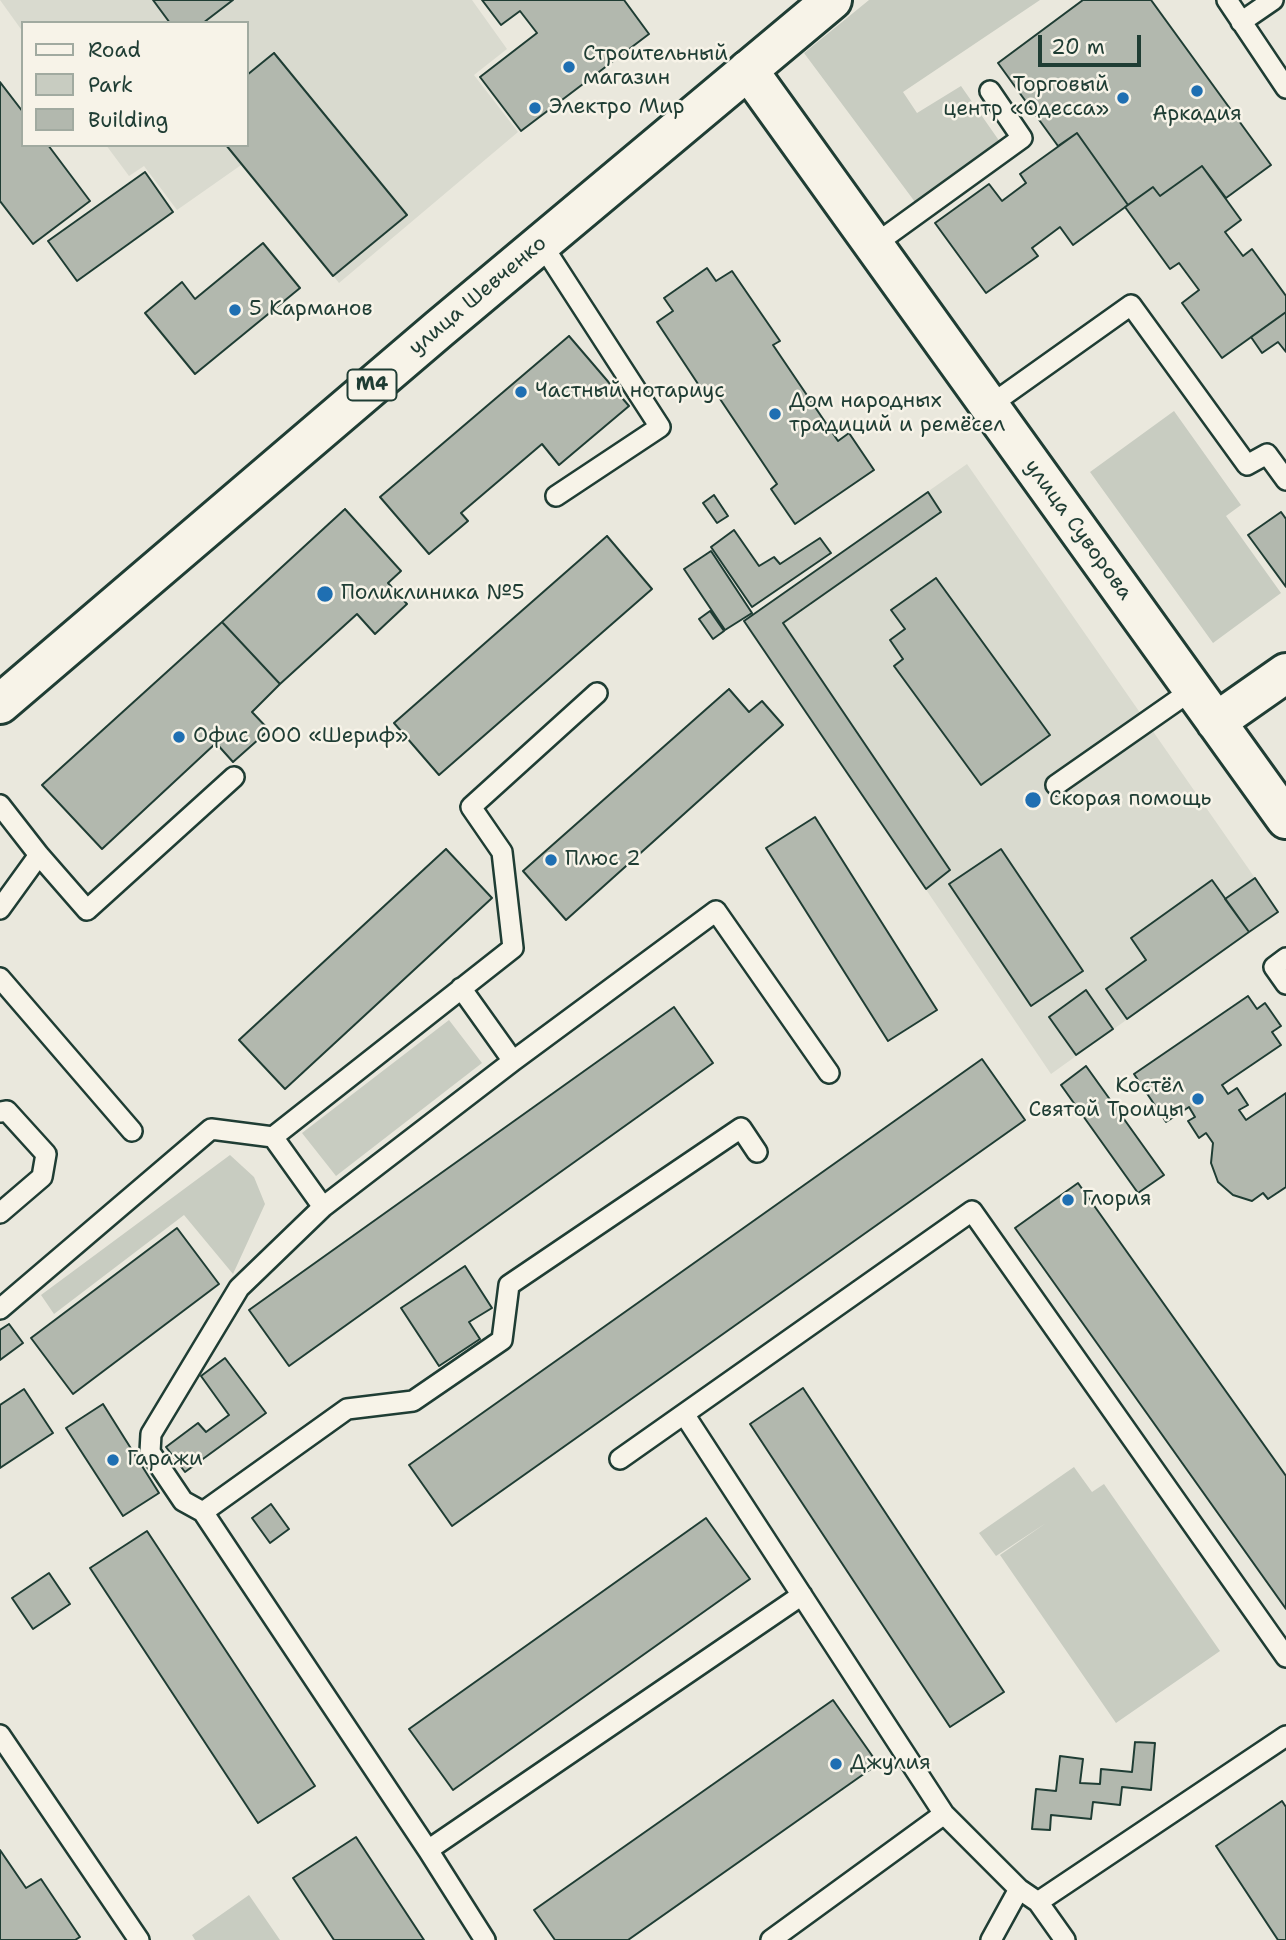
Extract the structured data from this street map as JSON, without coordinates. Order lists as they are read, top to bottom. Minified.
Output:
{"streets":{"main road":["улица Шевченко","M4","улица Суворова"]},"crossings":[["улица Шевченко","улица Суворова"]],"places":["Строительный магазин","Аркадия","Торговый центр «Одесса»","Электро Мир","5 Карманов","Частный нотариус","Дом народных традиций и ремёсел","Поликлиника №5","Офис ООО «Шериф»","Скорая помощь","Плюс 2","Костёл Святой Троицы","Глория","Гаражи","Джулия"],"legend":["Road","Park","Building"],"scale_bar":"20 m"}
